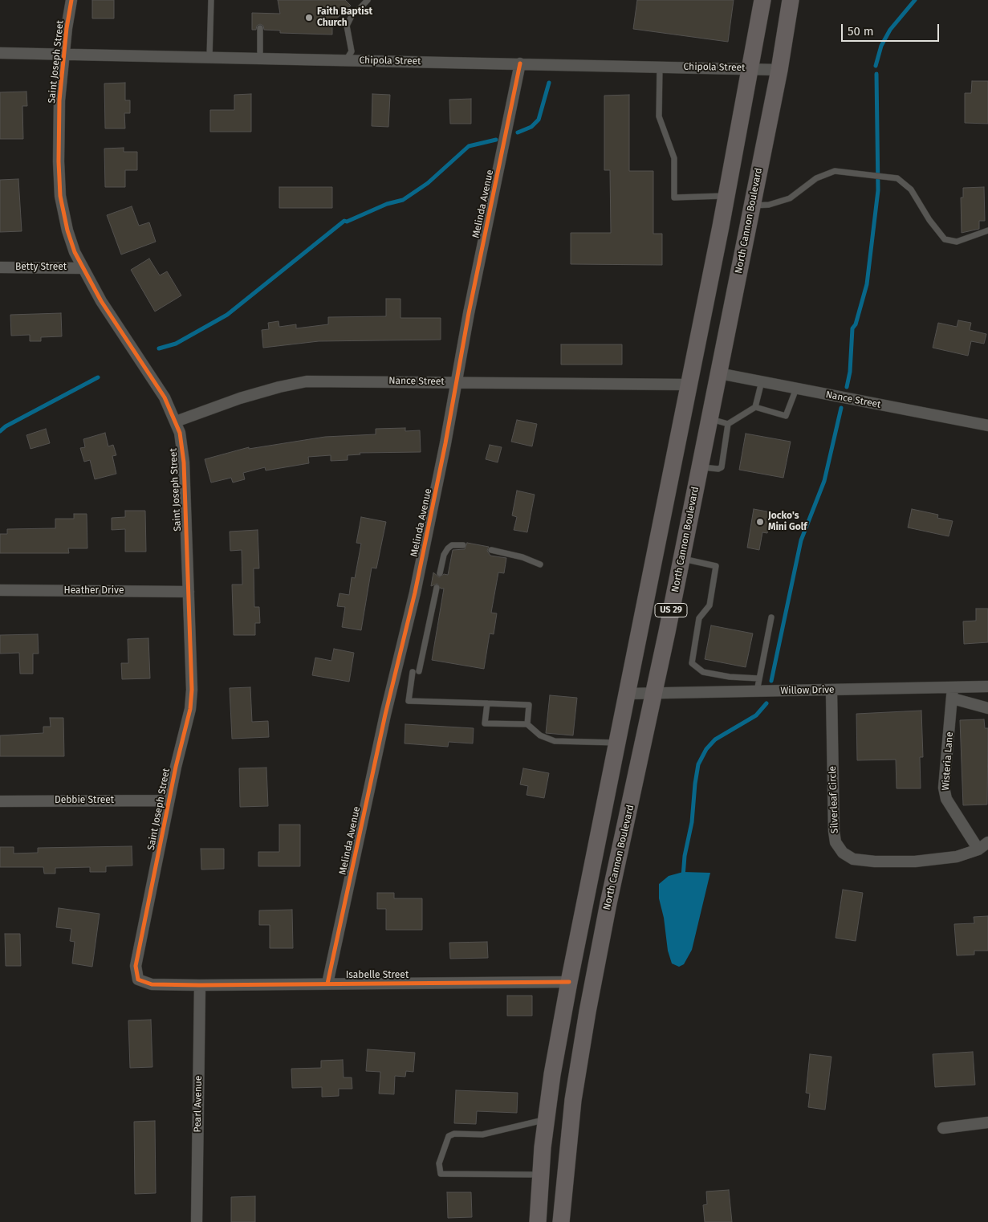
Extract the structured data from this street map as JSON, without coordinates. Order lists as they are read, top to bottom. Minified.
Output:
{"streets":{"main road":["North Cannon Boulevard","US 29"],"street":["Chipola Street","Saint Joseph Street","Melinda Avenue","Betty Street","Nance Street","Heather Drive","Willow Drive","Wisteria Lane","Silverleaf Circle","Debbie Street","Isabelle Street","Pearl Avenue"]},"crossings":[["Chipola Street","Saint Joseph Street"],["Chipola Street","Melinda Avenue"],["Chipola Street","North Cannon Boulevard"],["Chipola Street","US 29"],["Saint Joseph Street","Betty Street"],["Saint Joseph Street","Nance Street"],["Saint Joseph Street","Heather Drive"],["Saint Joseph Street","Debbie Street"],["Saint Joseph Street","Isabelle Street"],["Melinda Avenue","Nance Street"],["Melinda Avenue","Isabelle Street"],["North Cannon Boulevard","Nance Street"],["North Cannon Boulevard","Willow Drive"],["Nance Street","US 29"],["US 29","Willow Drive"],["US 29","Isabelle Street"],["Willow Drive","Wisteria Lane"],["Willow Drive","Silverleaf Circle"],["Wisteria Lane","Silverleaf Circle"],["Isabelle Street","Pearl Avenue"]],"places":["Faith Baptist Church","Jocko's Mini Golf"],"scale_bar":"50 m"}
